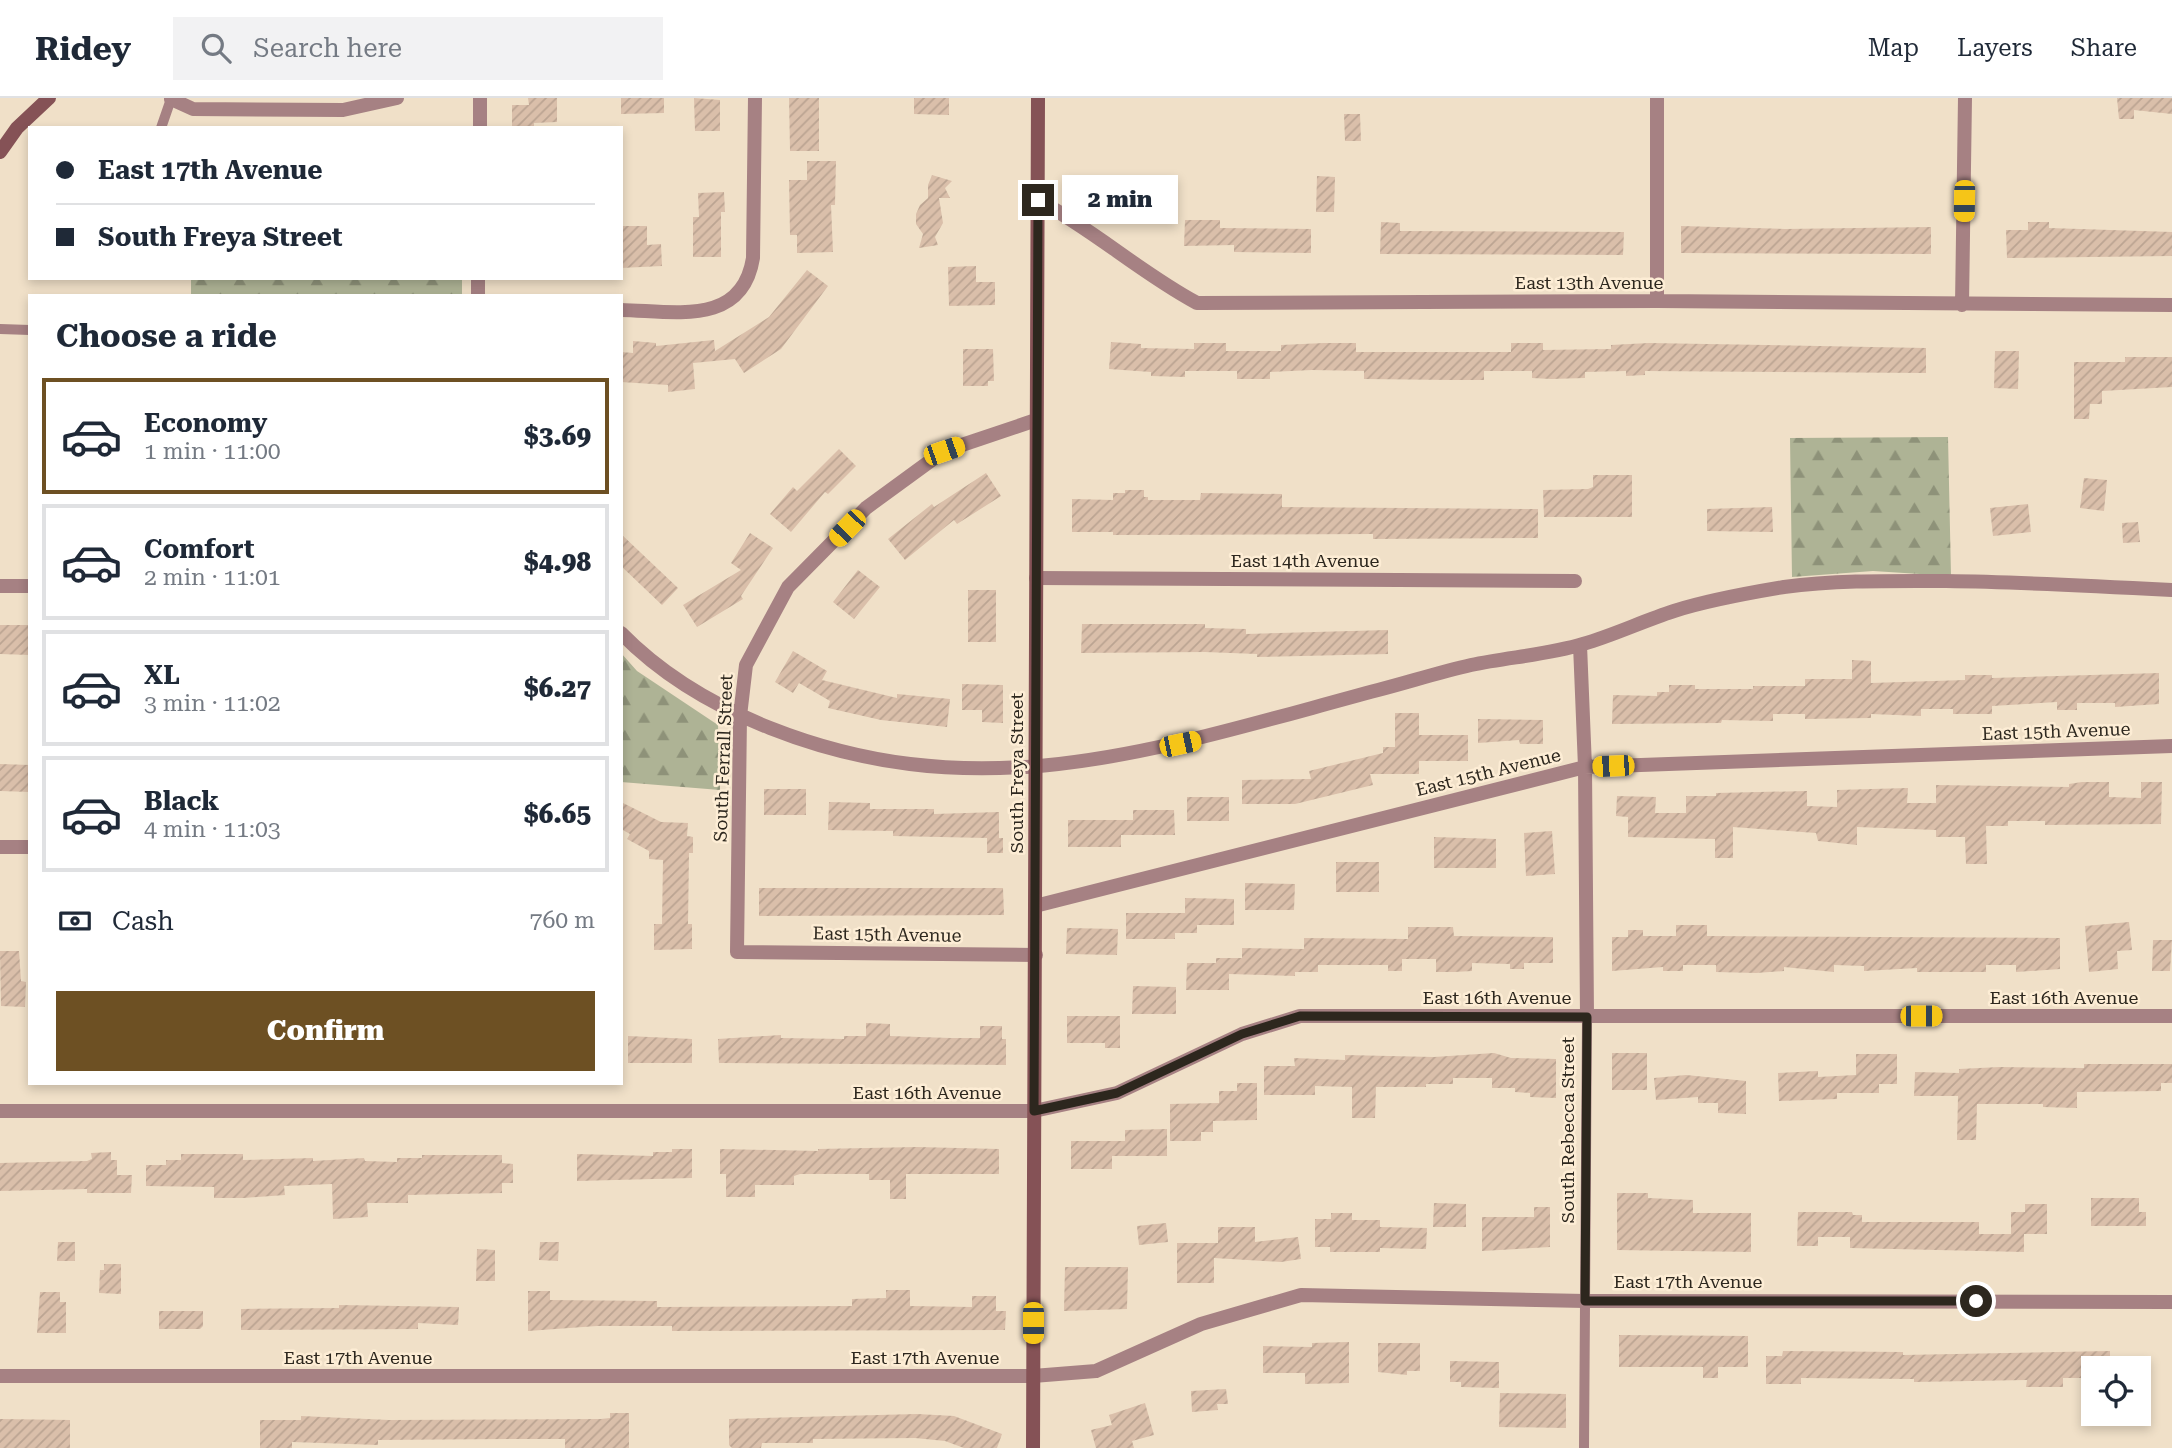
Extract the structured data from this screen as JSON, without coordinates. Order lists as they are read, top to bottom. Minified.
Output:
{"streets":{"main road":["South Freya Street"],"street":["East 13th Avenue","East 14th Avenue","East 15th Avenue","South Ferrall Street","East 16th Avenue","South Rebecca Street","East 17th Avenue"]},"crossings":[["East 13th Avenue","South Freya Street"],["East 14th Avenue","South Freya Street"],["East 15th Avenue","South Ferrall Street"],["East 15th Avenue","South Freya Street"],["East 15th Avenue","South Rebecca Street"],["South Ferrall Street","South Freya Street"],["South Freya Street","East 16th Avenue"],["South Freya Street","East 17th Avenue"],["East 16th Avenue","South Rebecca Street"],["South Rebecca Street","East 17th Avenue"]],"page":{"header":"Ridey","search":"Search here","nav":["Map","Layers","Share"],"banner":["East 17th Avenue","South Freya Street"],"bubble":"2 min","heading":"Choose a ride","list":[{"name":"Economy","note":"1 min · 11:00","value":"$3.69"},{"name":"Comfort","note":"2 min · 11:01","value":"$4.98"},{"name":"XL","note":"3 min · 11:02","value":"$6.27"},{"name":"Black","note":"4 min · 11:03","value":"$6.65"}],"pay":["Cash","760 m"],"buttons":"Confirm"}}
